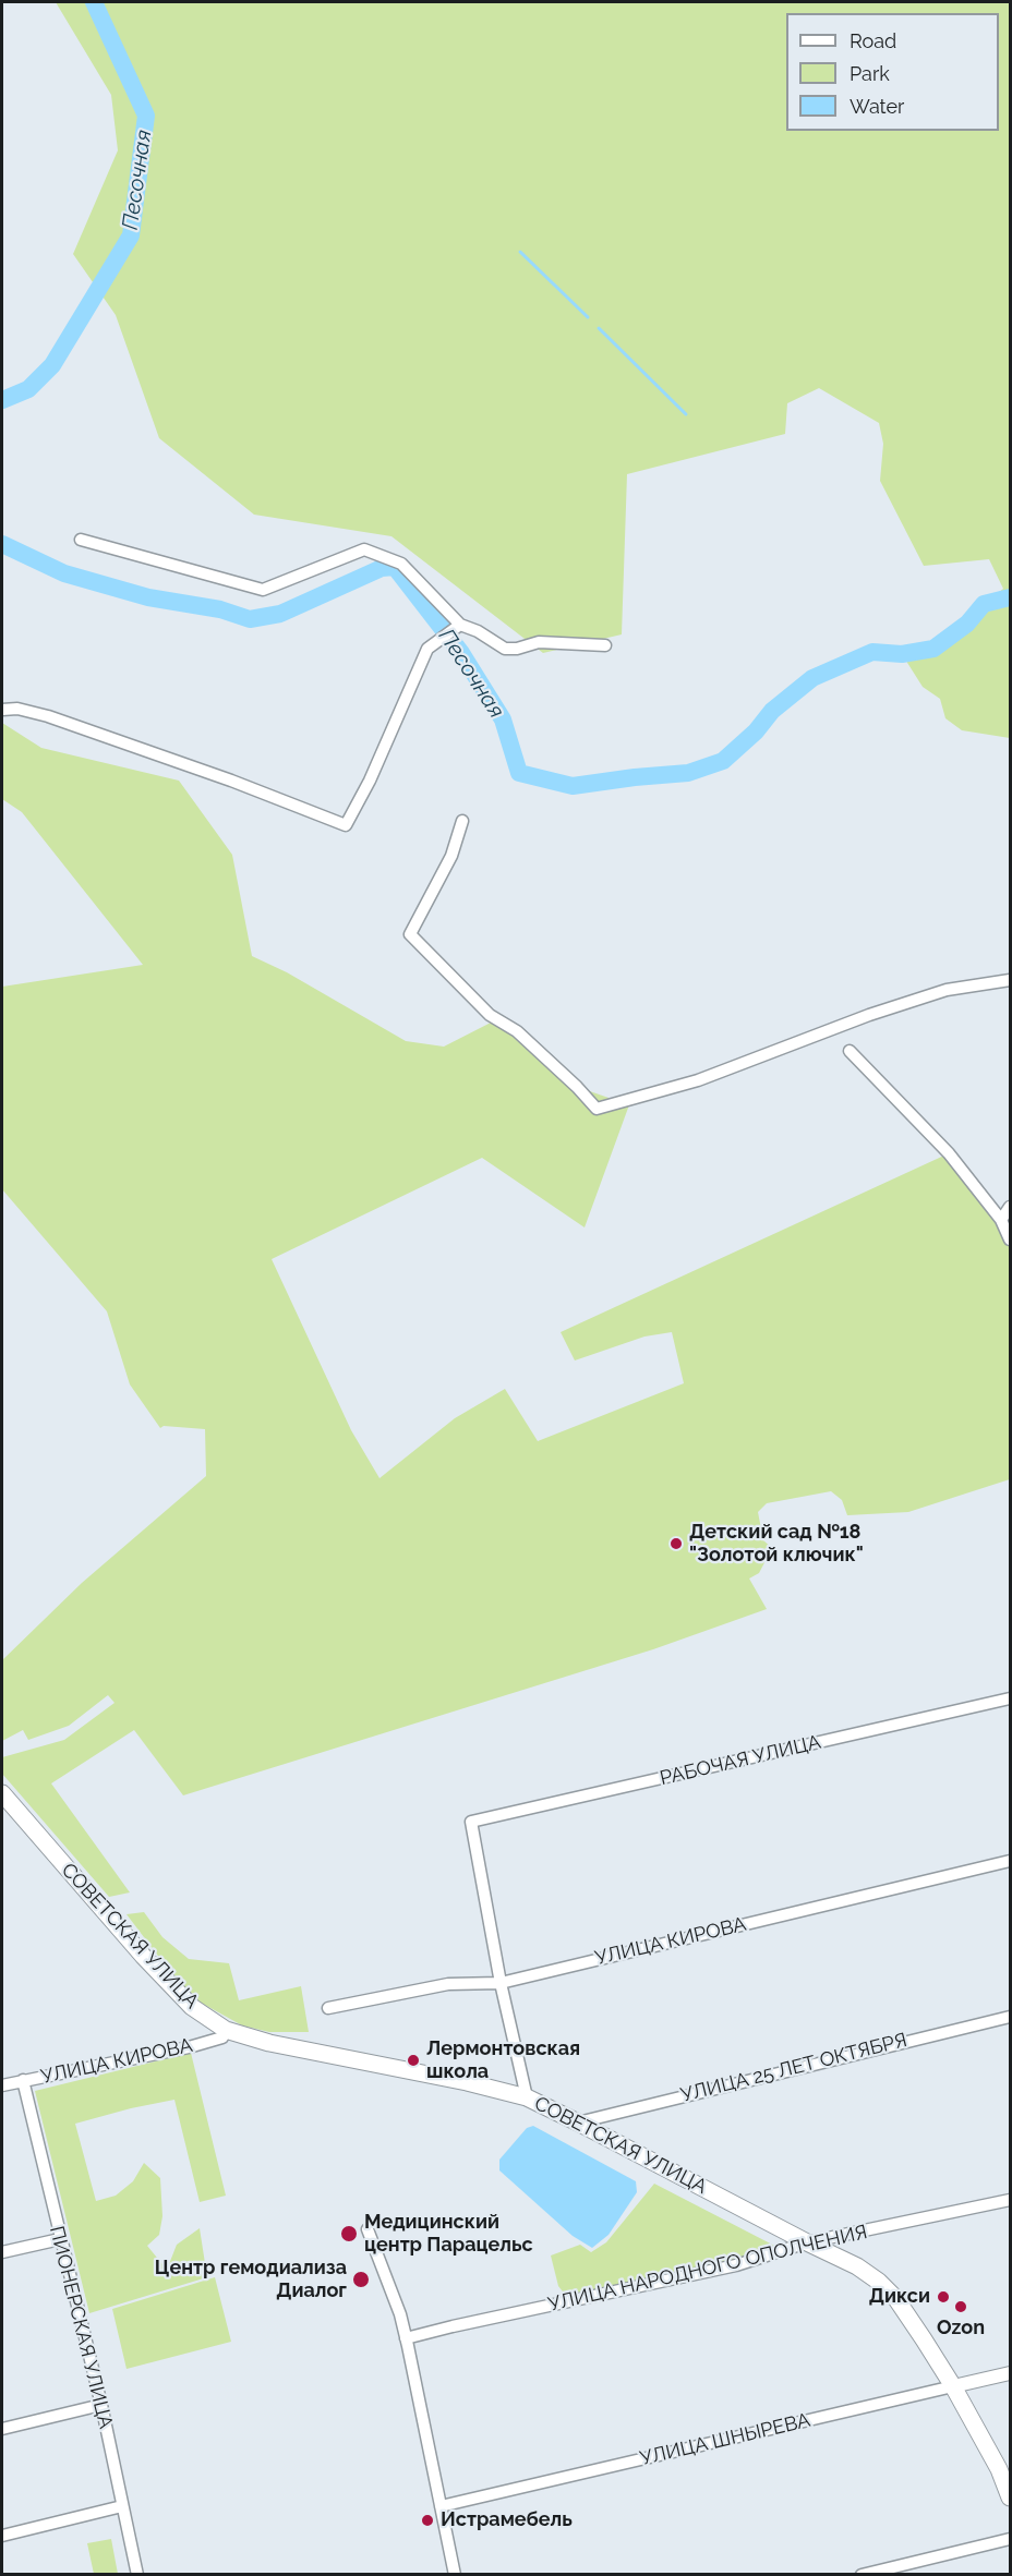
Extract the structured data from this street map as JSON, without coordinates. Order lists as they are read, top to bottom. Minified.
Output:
{"streets":{"main road":["СОВЕТСКАЯ УЛИЦА"],"street":["РАБОЧАЯ УЛИЦА","УЛИЦА КИРОВА","УЛИЦА 25 ЛЕТ ОКТЯБРЯ","УЛИЦА НАРОДНОГО ОПОЛЧЕНИЯ","ПИОНЕРСКАЯ УЛИЦА","УЛИЦА ШНЫРЕВА"]},"crossings":[["РАБОЧАЯ УЛИЦА","УЛИЦА КИРОВА"],["СОВЕТСКАЯ УЛИЦА","УЛИЦА КИРОВА"],["СОВЕТСКАЯ УЛИЦА","УЛИЦА 25 ЛЕТ ОКТЯБРЯ"],["СОВЕТСКАЯ УЛИЦА","УЛИЦА НАРОДНОГО ОПОЛЧЕНИЯ"],["СОВЕТСКАЯ УЛИЦА","УЛИЦА ШНЫРЕВА"],["УЛИЦА КИРОВА","ПИОНЕРСКАЯ УЛИЦА"]],"water":["Песочная"],"places":["Детский сад №18 \"Золотой ключик\"","Лермонтовская школа","Медицинский центр Парацельс","Центр гемодиализа Диалог","Дикси","Ozon","Истрамебель"],"legend":["Road","Park","Water"]}
